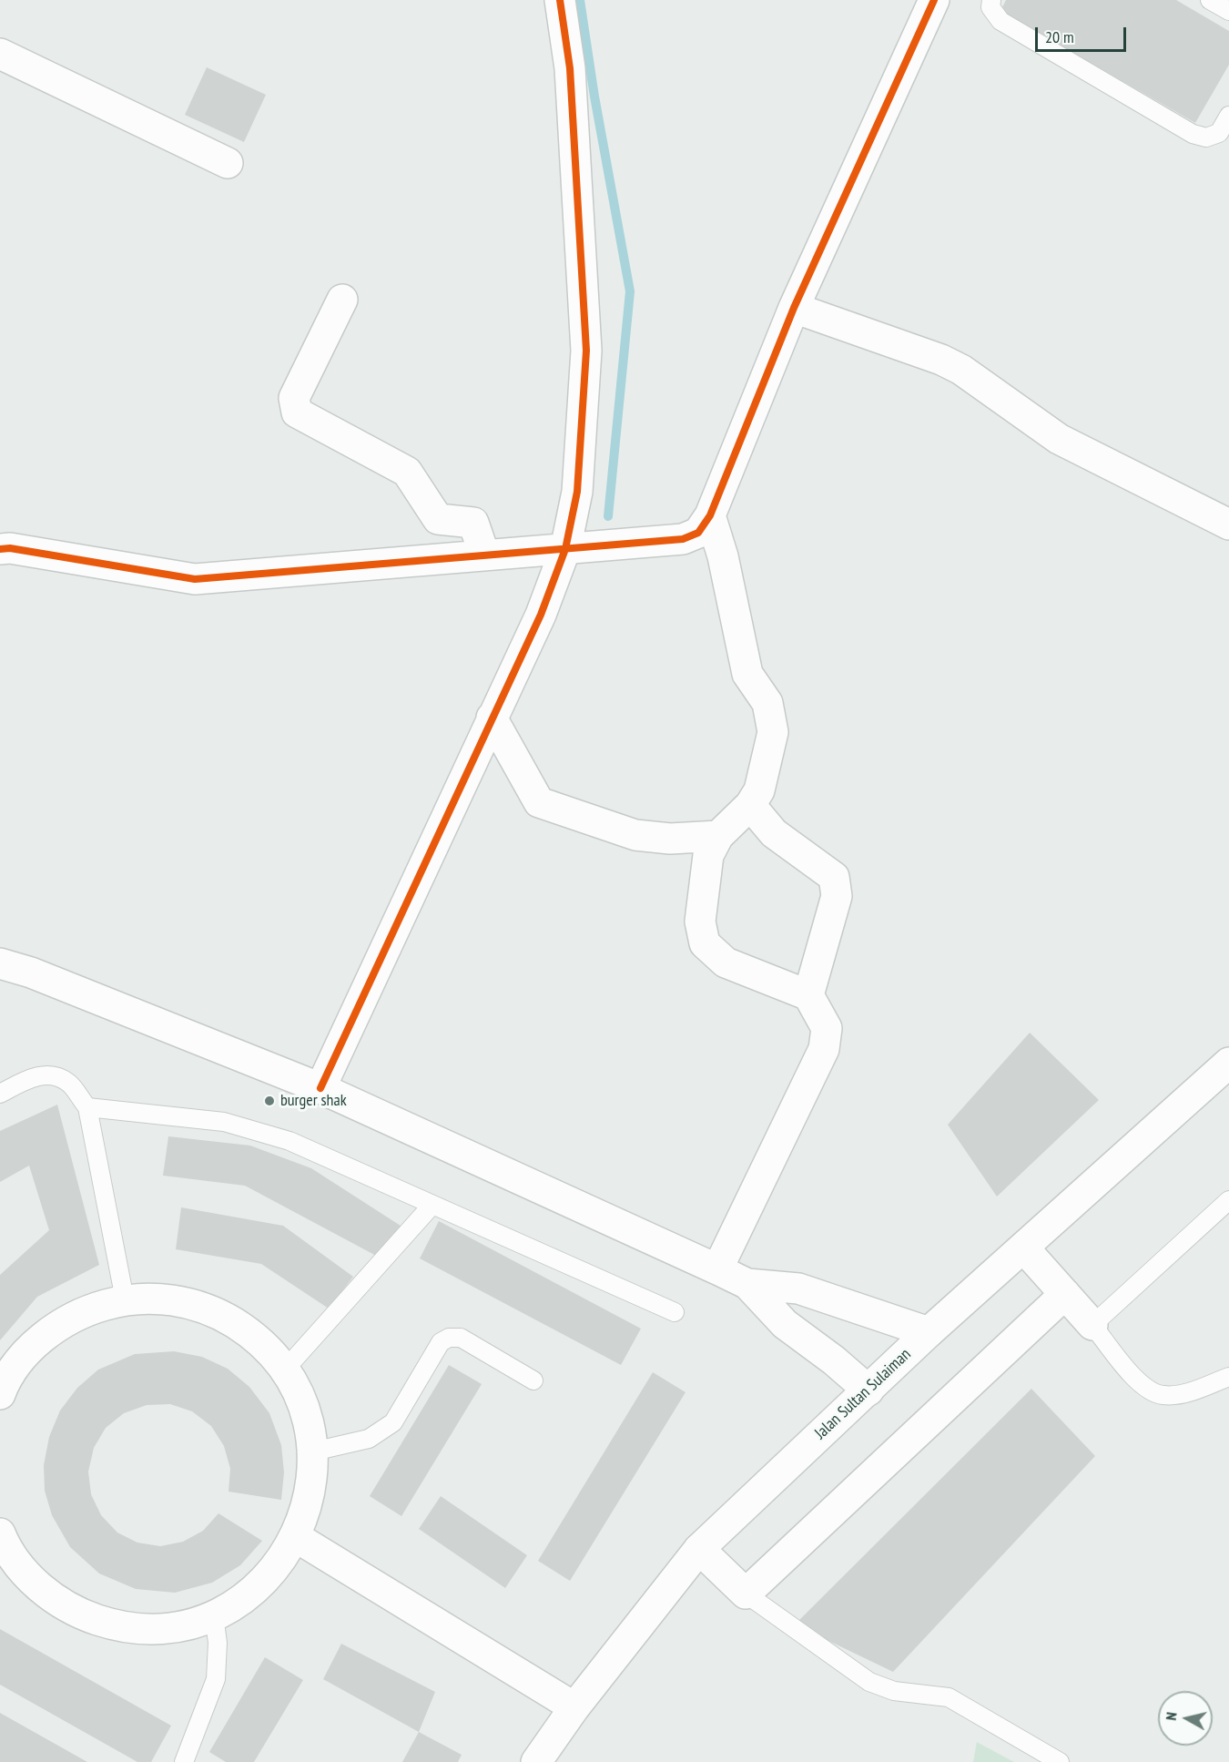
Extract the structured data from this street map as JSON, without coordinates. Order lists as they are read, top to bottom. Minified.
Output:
{"streets":{"street":["Jalan Sultan Sulaiman"]},"places":["burger shak"],"scale_bar":"20 m","north":"left"}
